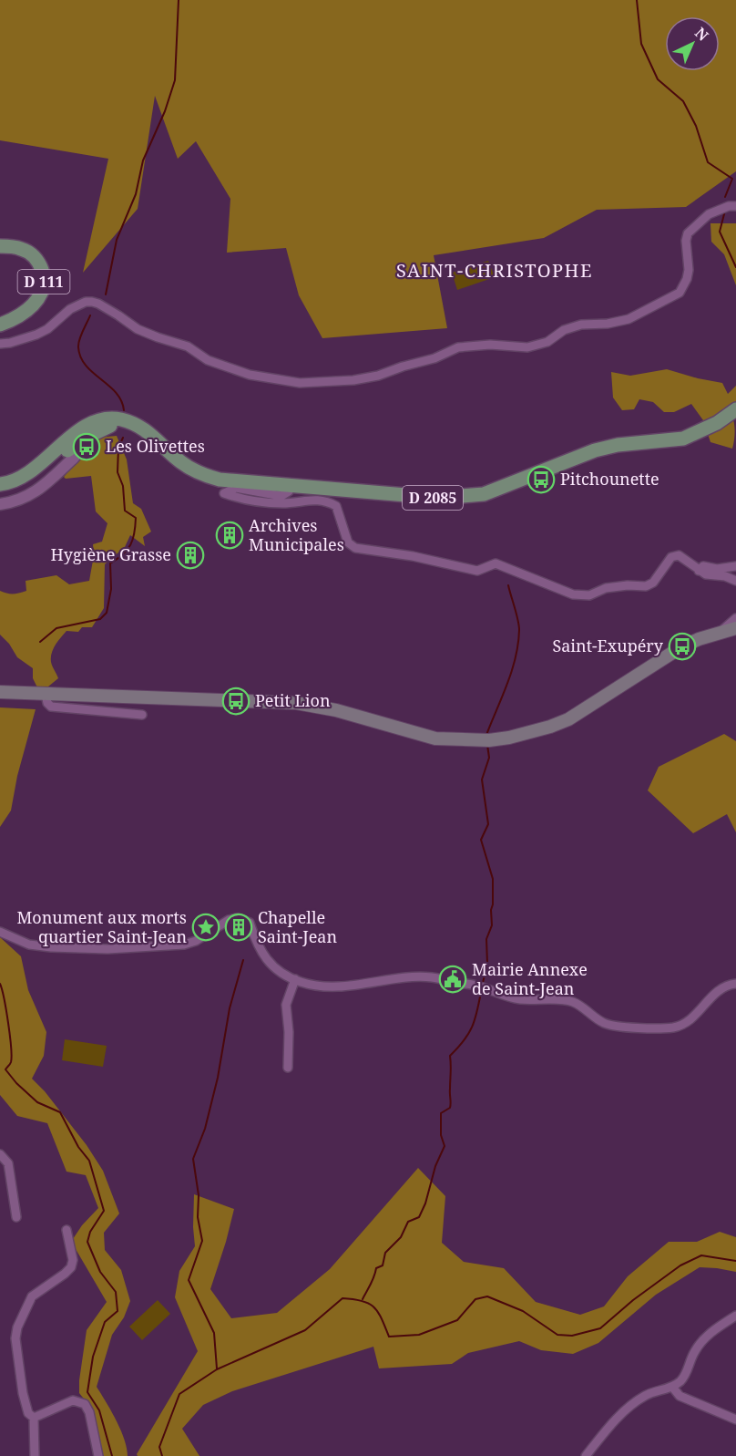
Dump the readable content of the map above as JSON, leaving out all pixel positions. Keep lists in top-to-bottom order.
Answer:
{
  "streets": {
    "main road": ["D 111", "D 2085"]
  },
  "districts": ["SAINT-CHRISTOPHE"],
  "places": {
    "bus stop": [
      "Les Olivettes",
      "Pitchounette",
      "Saint-Exupéry",
      "Petit Lion"
    ],
    "building": ["Archives Municipales", "Hygiène Grasse", "Chapelle Saint-Jean"],
    "place": ["Monument aux morts quartier Saint-Jean"],
    "public building": ["Mairie Annexe de Saint-Jean"]
  },
  "north": "top right"
}
